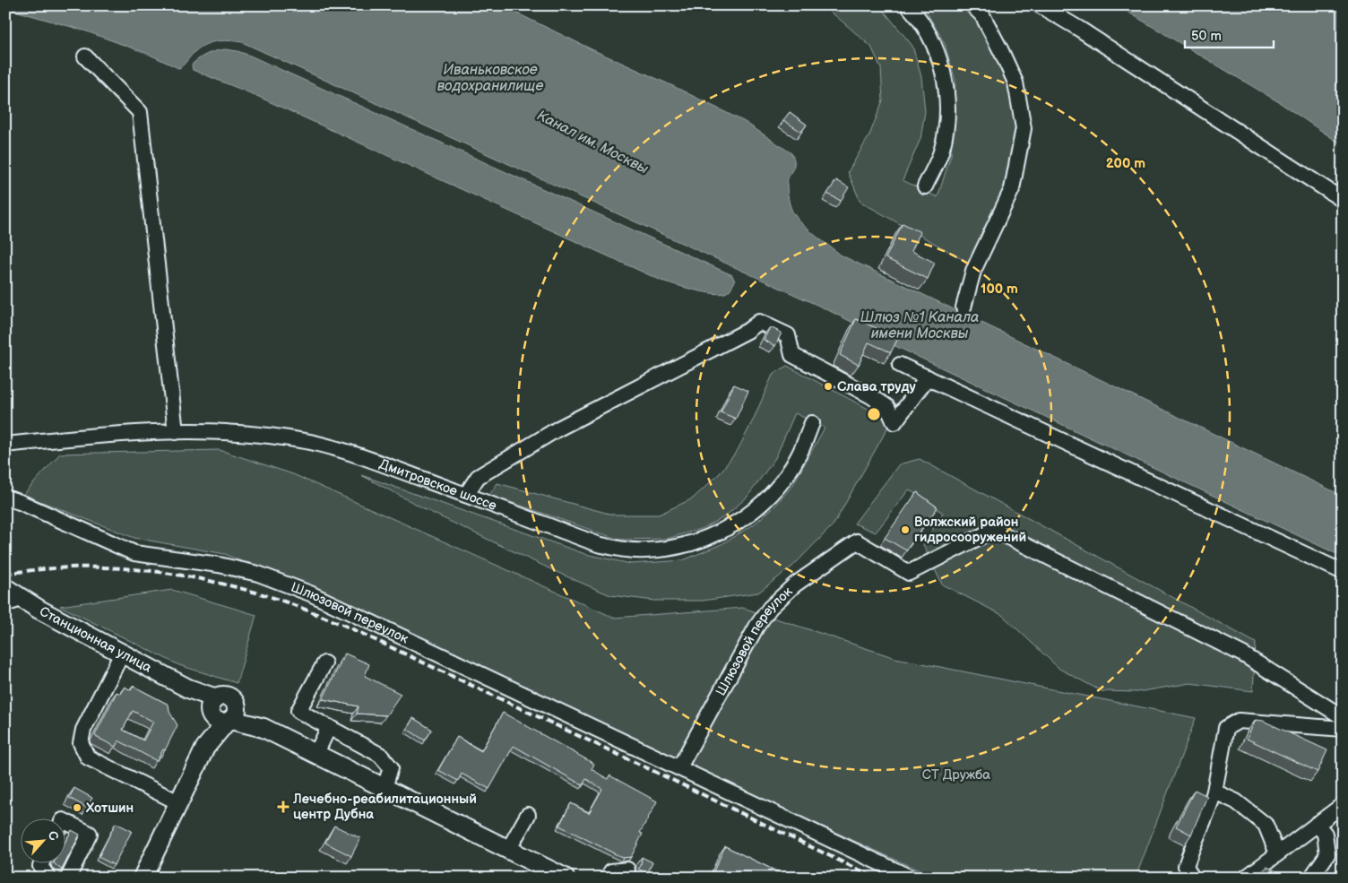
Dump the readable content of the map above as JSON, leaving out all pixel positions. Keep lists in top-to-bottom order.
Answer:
{
  "streets": {
    "main road": ["Станционная улица"],
    "street": ["Дмитровское шоссе", "Шлюзовой переулок"]
  },
  "water": ["Иваньковское водохранилище", "Канал им. Москвы", "Шлюз №1 Канала имени Москвы"],
  "parks": ["СТ Дружба"],
  "places": {
    "other": ["Слава труду", "Волжский район гидросооружений", "Хотшин"],
    "health": ["Лечебно-реабилитационный центр Дубна"]
  },
  "scale_bar": "50 m",
  "north": "top right",
  "rings": ["200 m", "100 m"]
}
